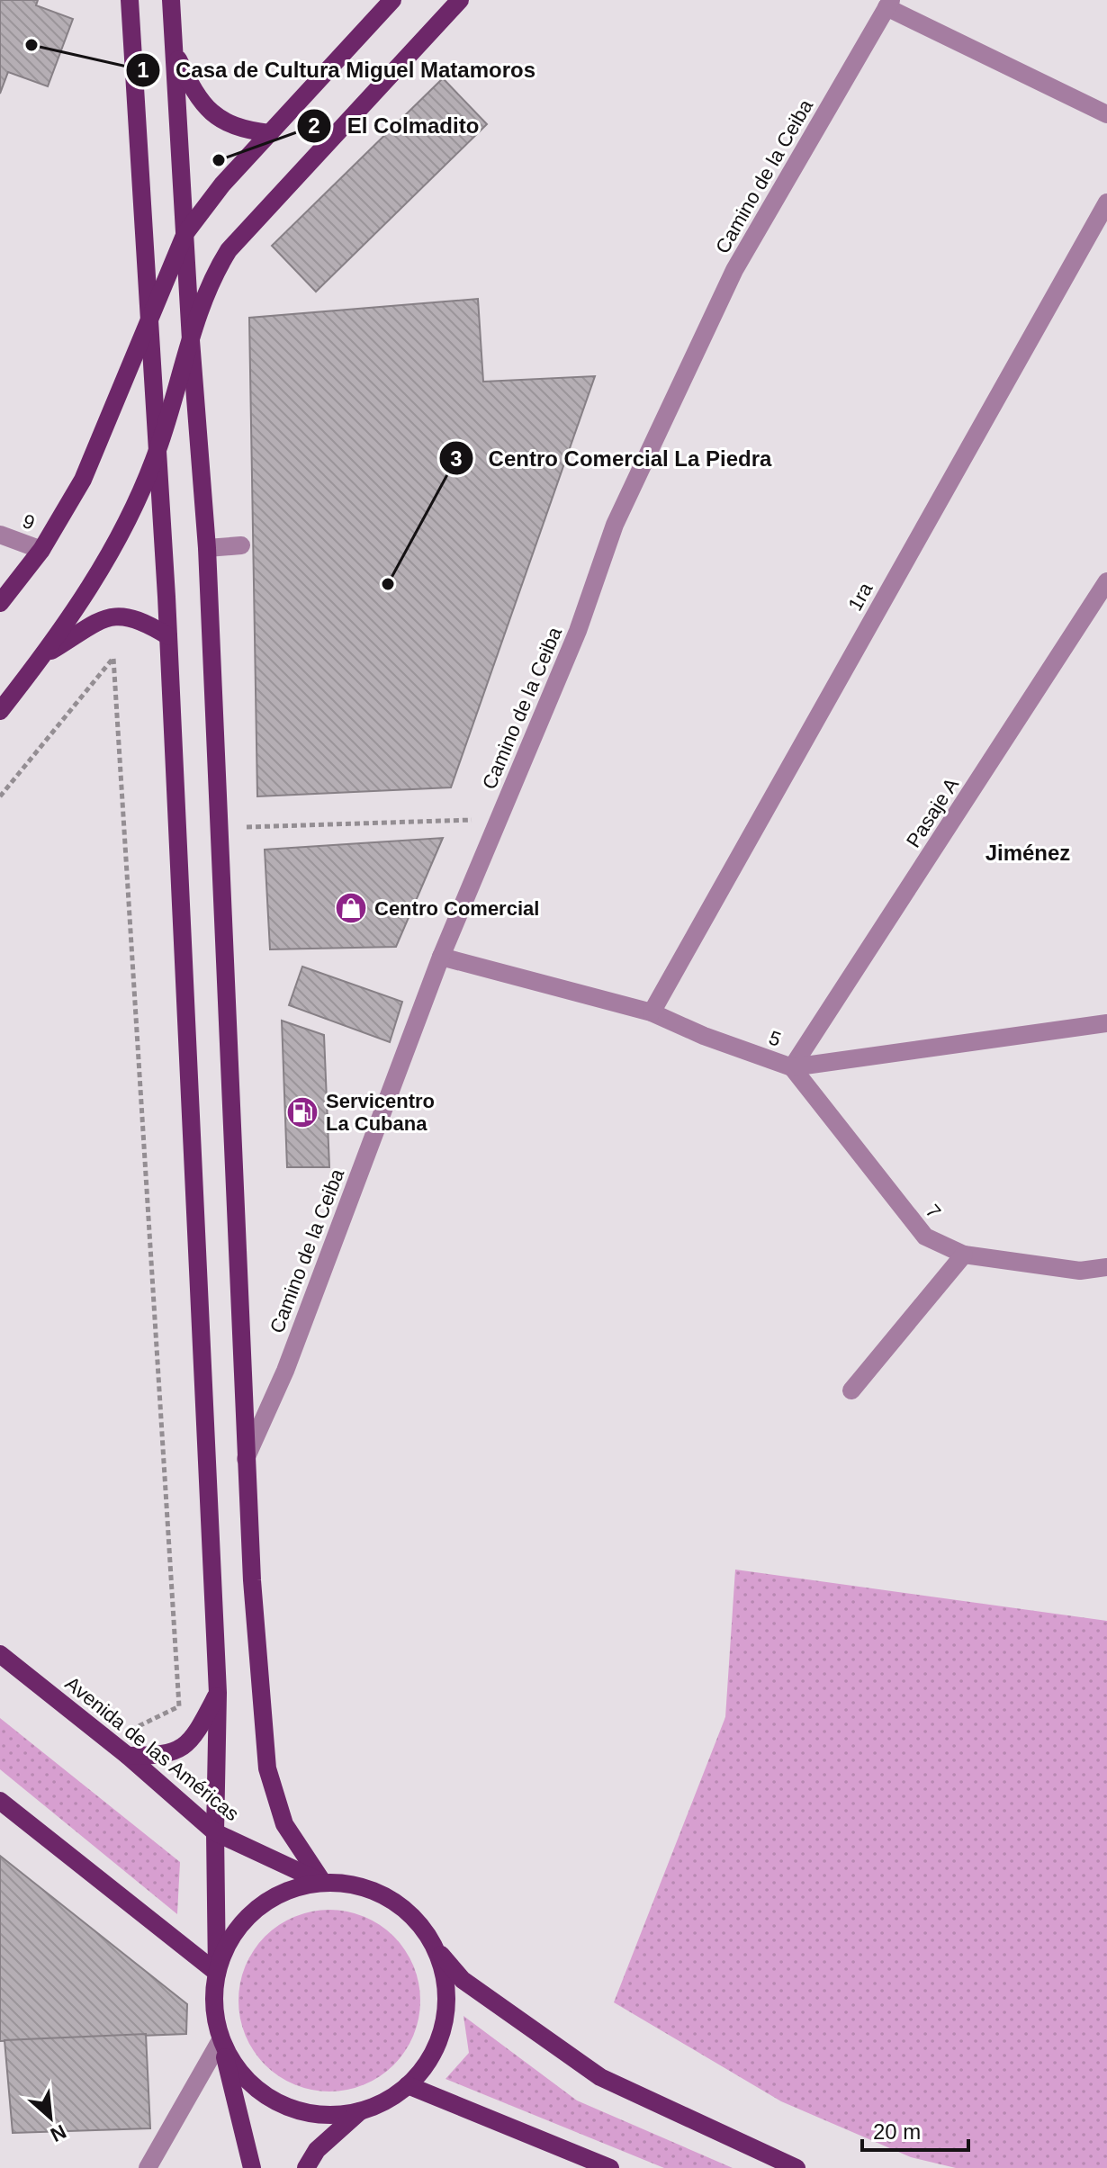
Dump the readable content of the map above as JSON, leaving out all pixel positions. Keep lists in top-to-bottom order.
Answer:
{
  "streets": {
    "main road": ["Avenida de las Américas"],
    "street": [
      "Camino de la Ceiba",
      "9",
      "1ra",
      "Pasaje A",
      "5",
      "7"
    ]
  },
  "crossings": [
    ["Camino de la Ceiba", "5"],
    ["1ra", "5"],
    ["Pasaje A", "5"],
    ["Pasaje A", "7"],
    ["5", "7"]
  ],
  "districts": ["Jiménez"],
  "places": {
    "other": ["Casa de Cultura Miguel Matamoros", "El Colmadito", "Centro Comercial La Piedra"],
    "shop": ["Centro Comercial"],
    "fuel station": ["Servicentro La Cubana"]
  },
  "scale_bar": "20 m",
  "north": "bottom right"
}
